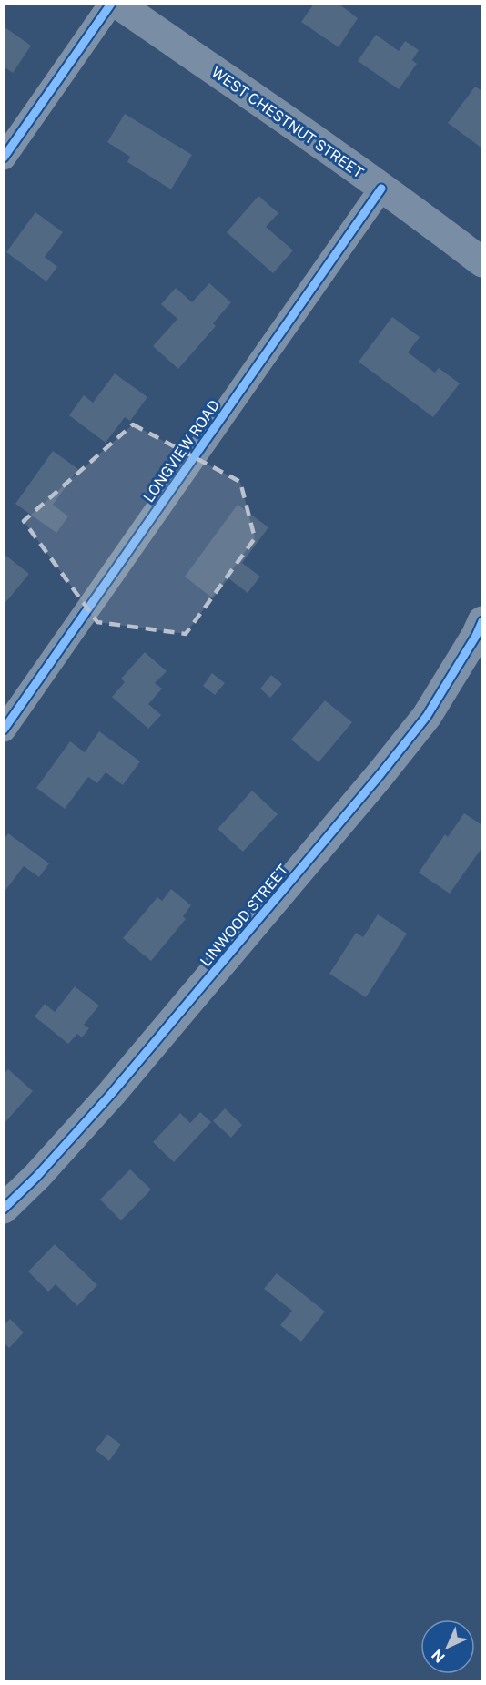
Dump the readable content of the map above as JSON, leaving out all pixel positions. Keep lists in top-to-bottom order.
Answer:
{
  "streets": {
    "main road": ["WEST CHESTNUT STREET"],
    "street": ["LONGVIEW ROAD", "LINWOOD STREET"]
  },
  "crossings": [
    ["WEST CHESTNUT STREET", "LONGVIEW ROAD"]
  ],
  "north": "bottom left"
}
